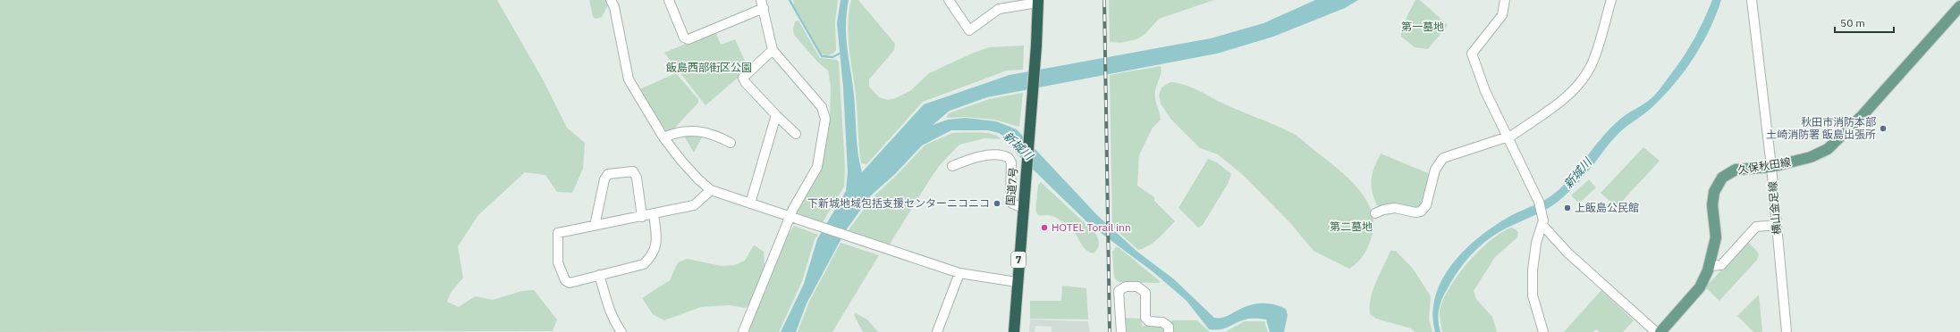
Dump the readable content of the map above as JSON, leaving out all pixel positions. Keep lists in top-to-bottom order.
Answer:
{
  "streets": {
    "highway": ["国道7号", "7"],
    "main road": ["久保秋田線"],
    "street": ["横山金足線"]
  },
  "crossings": [
    ["久保秋田線", "横山金足線"]
  ],
  "water": ["新城川"],
  "parks": ["第一墓地", "飯島西部街区公園", "第二墓地"],
  "places": [
    "秋田市消防本部 土崎消防署 飯島出張所",
    "下新城地域包括支援センターニコニコ",
    "上飯島公民館",
    "HOTEL Torail inn"
  ],
  "scale_bar": "50 m"
}
